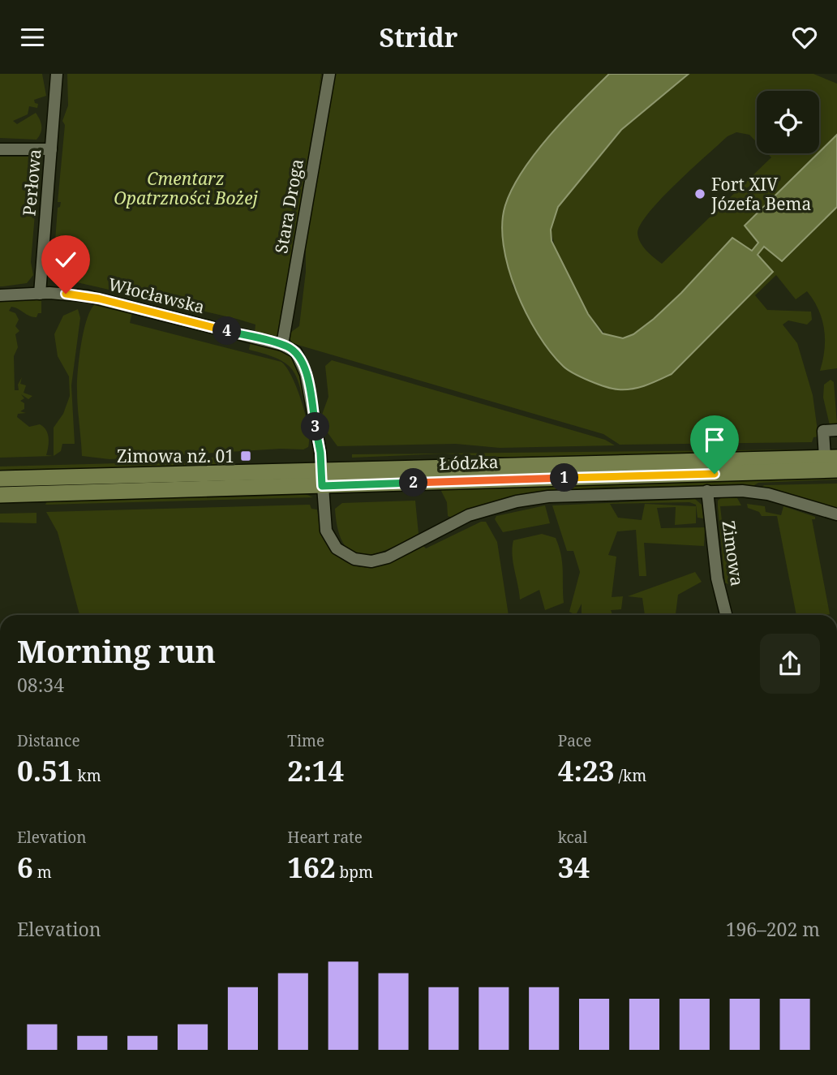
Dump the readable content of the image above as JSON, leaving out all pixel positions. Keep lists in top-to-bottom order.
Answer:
{
  "streets": {
    "main road": ["Łódzka"],
    "street": [
      "Perłowa",
      "Stara Droga",
      "Włocławska",
      "Zimowa"
    ]
  },
  "crossings": [
    ["Perłowa", "Włocławska"],
    ["Stara Droga", "Włocławska"],
    ["Włocławska", "Łódzka"]
  ],
  "parks": ["Cmentarz Opatrzności Bożej"],
  "places": {
    "other": ["Fort XIV Józefa Bema"],
    "transit": ["Zimowa nż. 01"]
  },
  "page": {
    "header": "Stridr",
    "pins": [
      "4",
      "3",
      "1",
      "2"
    ],
    "heading": ["Morning run", "08:34"],
    "stats": [
      ["Distance", "0.51 km"],
      ["Time", "2:14"],
      ["Pace", "4:23 /km"],
      ["Elevation", "6 m"],
      ["Heart rate", "162 bpm"],
      ["kcal", "34"]
    ],
    "chart": ["Elevation", "196–202 m"]
  }
}
